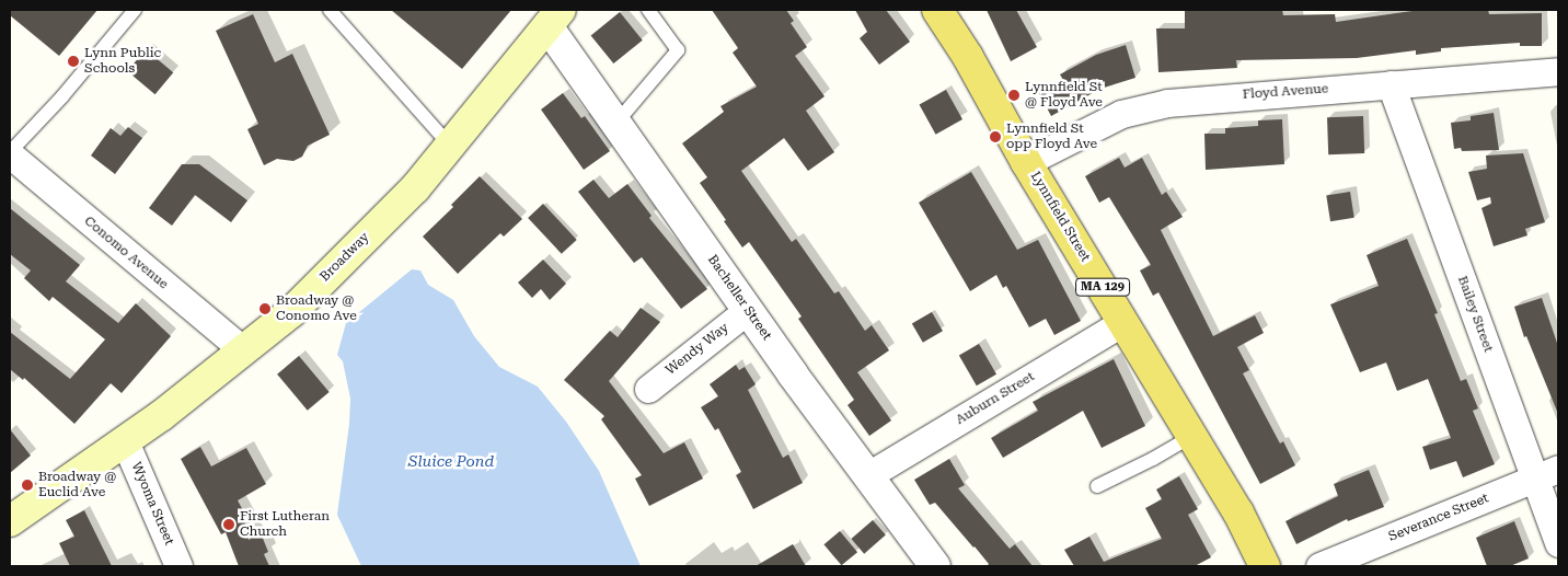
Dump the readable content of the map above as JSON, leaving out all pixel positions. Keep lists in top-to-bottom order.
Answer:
{
  "streets": {
    "main road": ["Lynnfield Street", "Broadway", "MA 129"],
    "street": [
      "Floyd Avenue",
      "Conomo Avenue",
      "Bacheller Street",
      "Bailey Street",
      "Wendy Way",
      "Auburn Street",
      "Wyoma Street",
      "Severance Street"
    ]
  },
  "crossings": [
    ["Floyd Avenue", "Lynnfield Street"],
    ["Floyd Avenue", "Bailey Street"],
    ["Lynnfield Street", "Auburn Street"],
    ["Conomo Avenue", "Broadway"],
    ["Broadway", "Bacheller Street"],
    ["Broadway", "Wyoma Street"],
    ["Bacheller Street", "Wendy Way"],
    ["Bacheller Street", "Auburn Street"],
    ["Bailey Street", "Severance Street"]
  ],
  "water": ["Sluice Pond"],
  "places": [
    "Lynn Public Schools",
    "Lynnfield St @ Floyd Ave",
    "Lynnfield St opp Floyd Ave",
    "Broadway @ Conomo Ave",
    "Broadway @ Euclid Ave",
    "First Lutheran Church"
  ]
}
